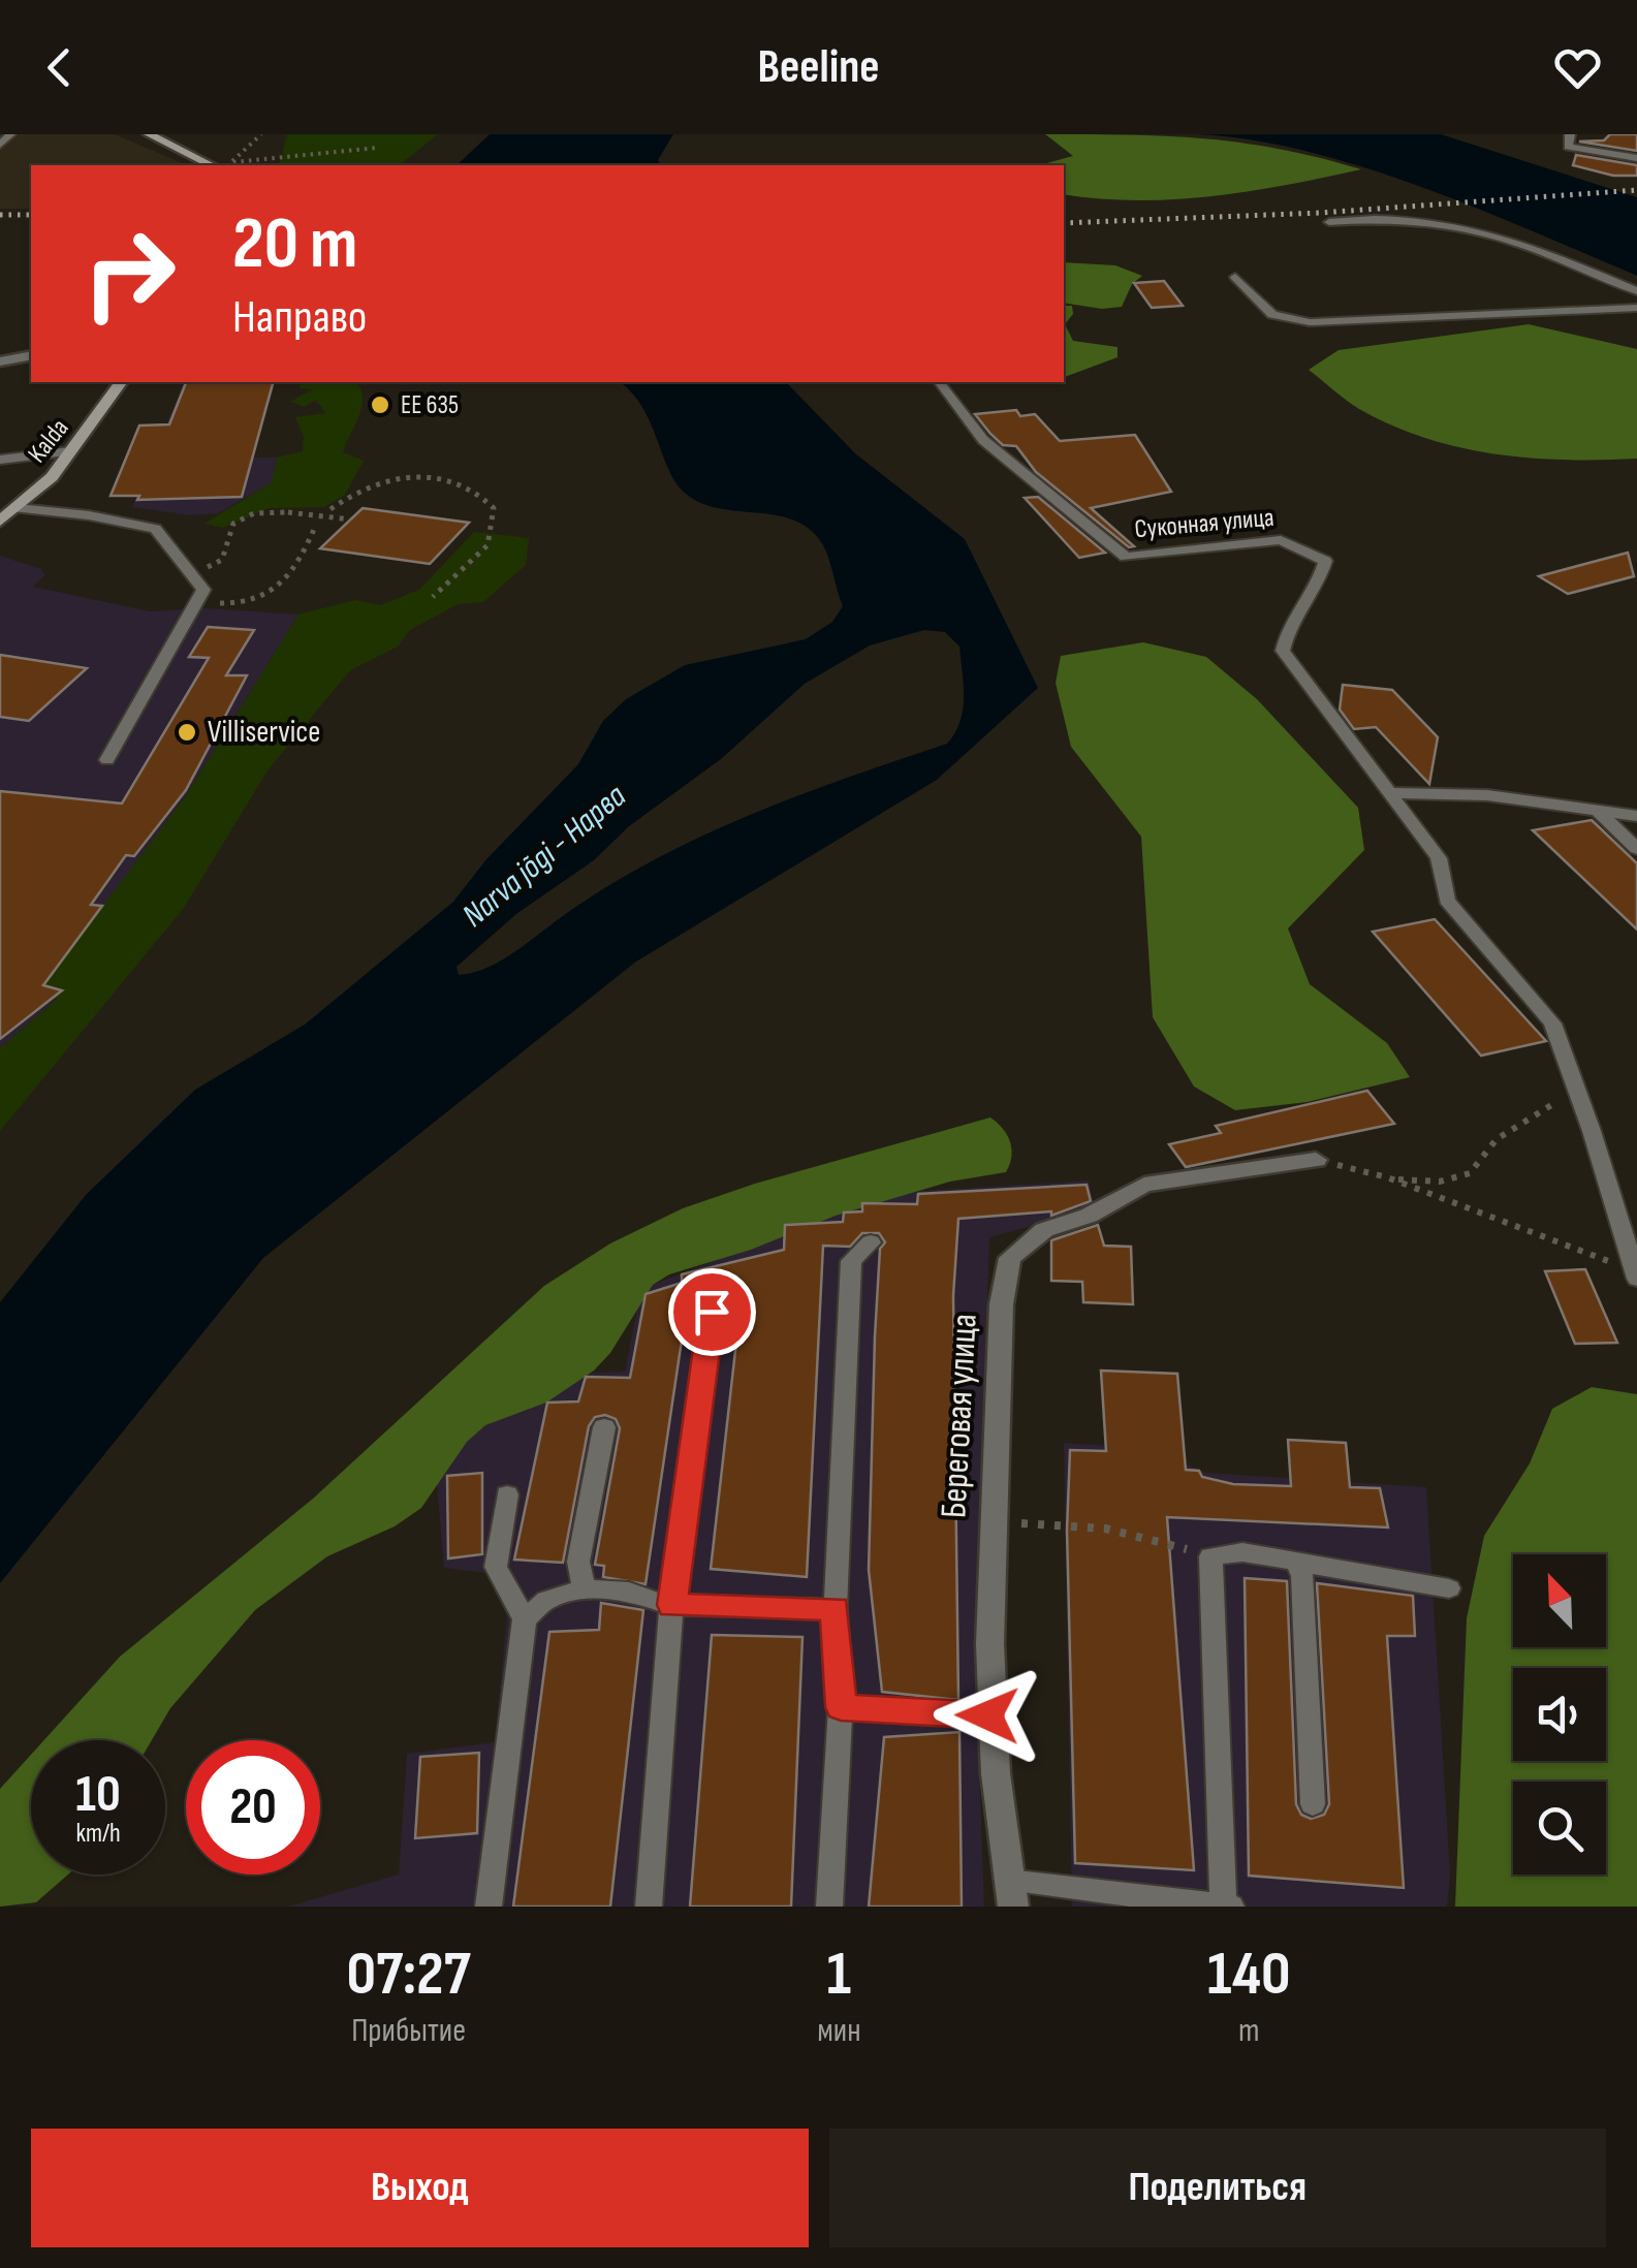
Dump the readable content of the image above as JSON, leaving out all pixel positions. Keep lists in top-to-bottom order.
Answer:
{
  "streets": {
    "street": ["Kalda", "Береговая улица"],
    "lane": ["Суконная улица"]
  },
  "water": ["Narva jõgi - Нарва"],
  "places": ["EE 635", "Villiservice"],
  "north": "top left",
  "page": {
    "header": "Beeline",
    "turn": ["20 m", "Направо"],
    "speed": "10 km/h",
    "limit": "20",
    "eta": [
      "07:27",
      "Прибытие",
      "1",
      "мин",
      "140",
      "m"
    ],
    "buttons": ["Выход", "Поделиться"]
  }
}
